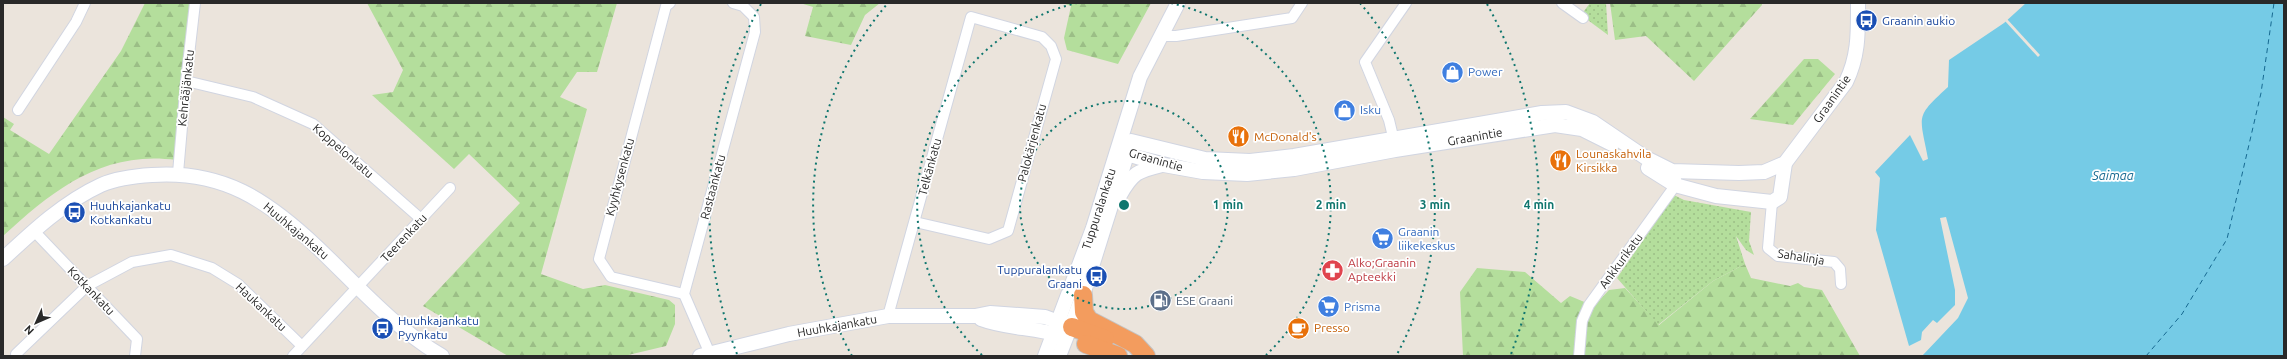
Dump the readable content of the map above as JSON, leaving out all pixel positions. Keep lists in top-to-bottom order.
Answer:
{
  "streets": {
    "street": [
      "Kehrääjänkatu",
      "Graanintie",
      "Palokärjenkatu",
      "Koppelonkatu",
      "Telkänkatu",
      "Kyyhkysenkatu",
      "Rastaankatu",
      "Tuppuralankatu",
      "Huuhkajankatu",
      "Teerenkatu",
      "Sahalinja",
      "Ankkurikatu",
      "Kotkankatu",
      "Haukankatu"
    ]
  },
  "crossings": [
    ["Kehrääjänkatu", "Koppelonkatu"],
    ["Kehrääjänkatu", "Huuhkajankatu"],
    ["Graanintie", "Tuppuralankatu"],
    ["Graanintie", "Sahalinja"],
    ["Graanintie", "Ankkurikatu"],
    ["Palokärjenkatu", "Telkänkatu"],
    ["Koppelonkatu", "Teerenkatu"],
    ["Telkänkatu", "Huuhkajankatu"],
    ["Kyyhkysenkatu", "Rastaankatu"],
    ["Tuppuralankatu", "Huuhkajankatu"],
    ["Huuhkajankatu", "Teerenkatu"],
    ["Huuhkajankatu", "Kotkankatu"],
    ["Teerenkatu", "Haukankatu"],
    ["Kotkankatu", "Haukankatu"]
  ],
  "water": ["Saimaa"],
  "places": {
    "bus stop": [
      "Graanin aukio",
      "Huuhkajankatu Kotkankatu",
      "Tuppuralankatu Graani",
      "Huuhkajankatu Pyynkatu"
    ],
    "shop": ["Power", "Isku"],
    "restaurant": ["McDonald's", "Lounaskahvila Kirsikka"],
    "supermarket": ["Graanin liikekeskus", "Prisma"],
    "pharmacy": ["Alko;Graanin Apteekki"],
    "fuel station": ["ESE Graani"],
    "cafe": ["Presso"]
  },
  "north": "bottom left",
  "rings": [
    "1 min",
    "2 min",
    "3 min",
    "4 min"
  ]
}
